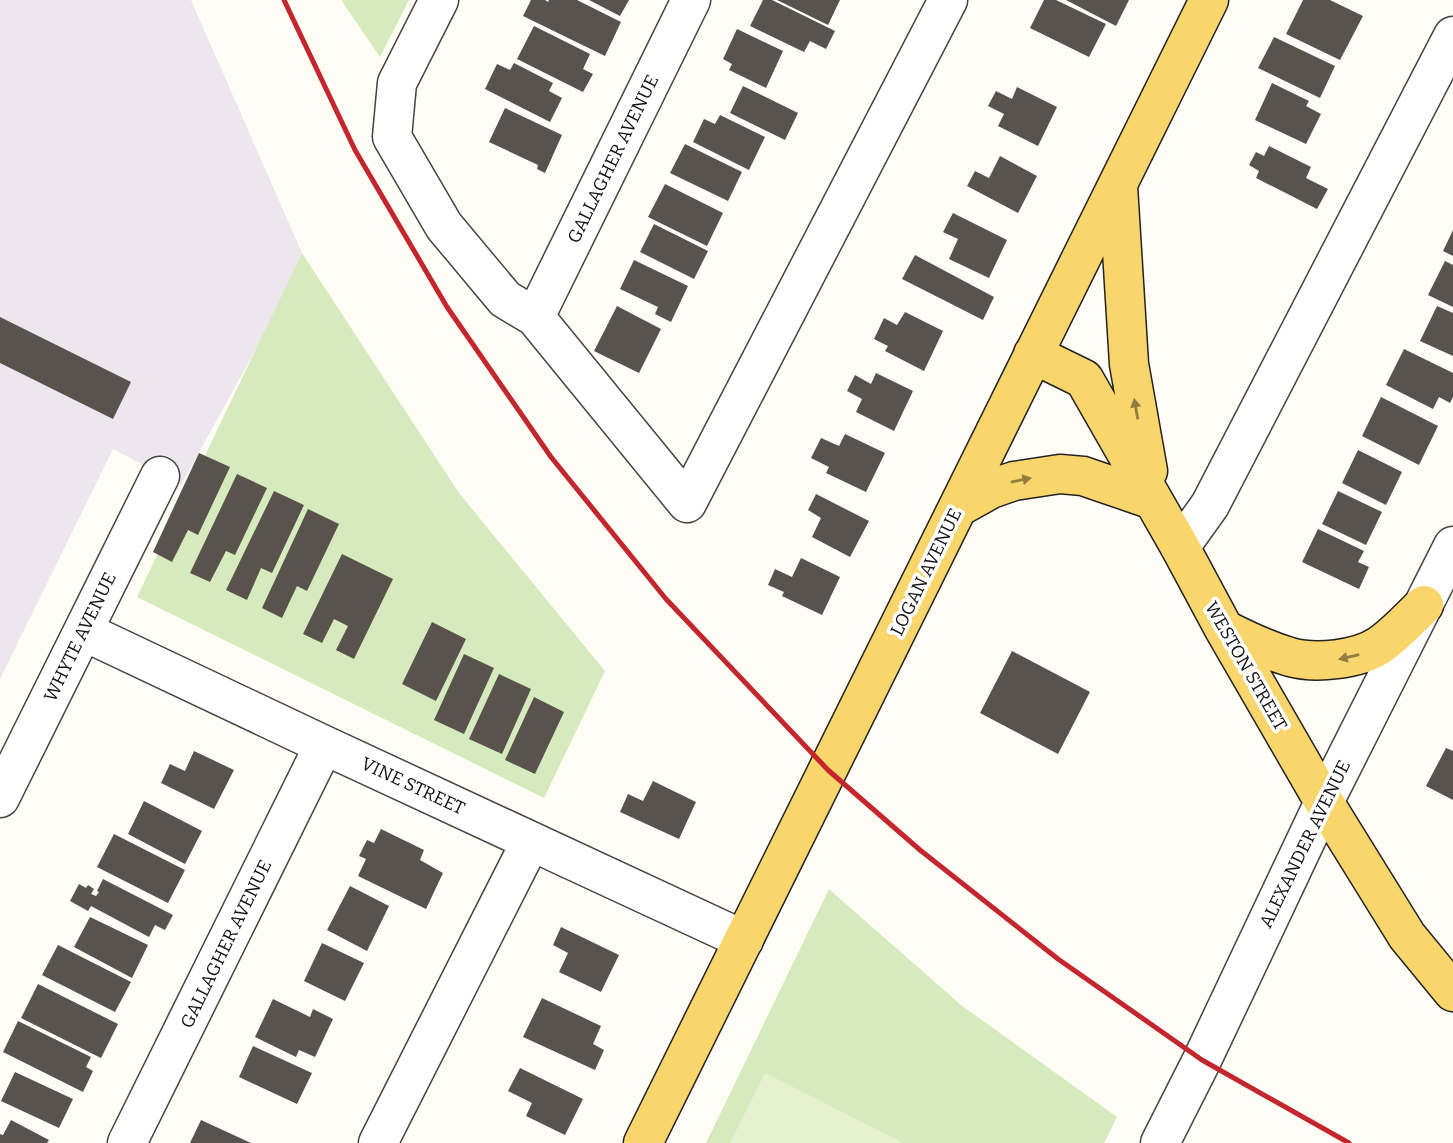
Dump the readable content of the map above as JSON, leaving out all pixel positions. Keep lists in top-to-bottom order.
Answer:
{
  "streets": {
    "main road": ["LOGAN AVENUE", "WESTON STREET"],
    "street": [
      "GALLAGHER AVENUE",
      "WHYTE AVENUE",
      "VINE STREET",
      "ALEXANDER AVENUE"
    ]
  },
  "crossings": [
    ["GALLAGHER AVENUE", "VINE STREET"],
    ["LOGAN AVENUE", "WESTON STREET"],
    ["LOGAN AVENUE", "VINE STREET"],
    ["WHYTE AVENUE", "VINE STREET"],
    ["WESTON STREET", "ALEXANDER AVENUE"]
  ]
}
